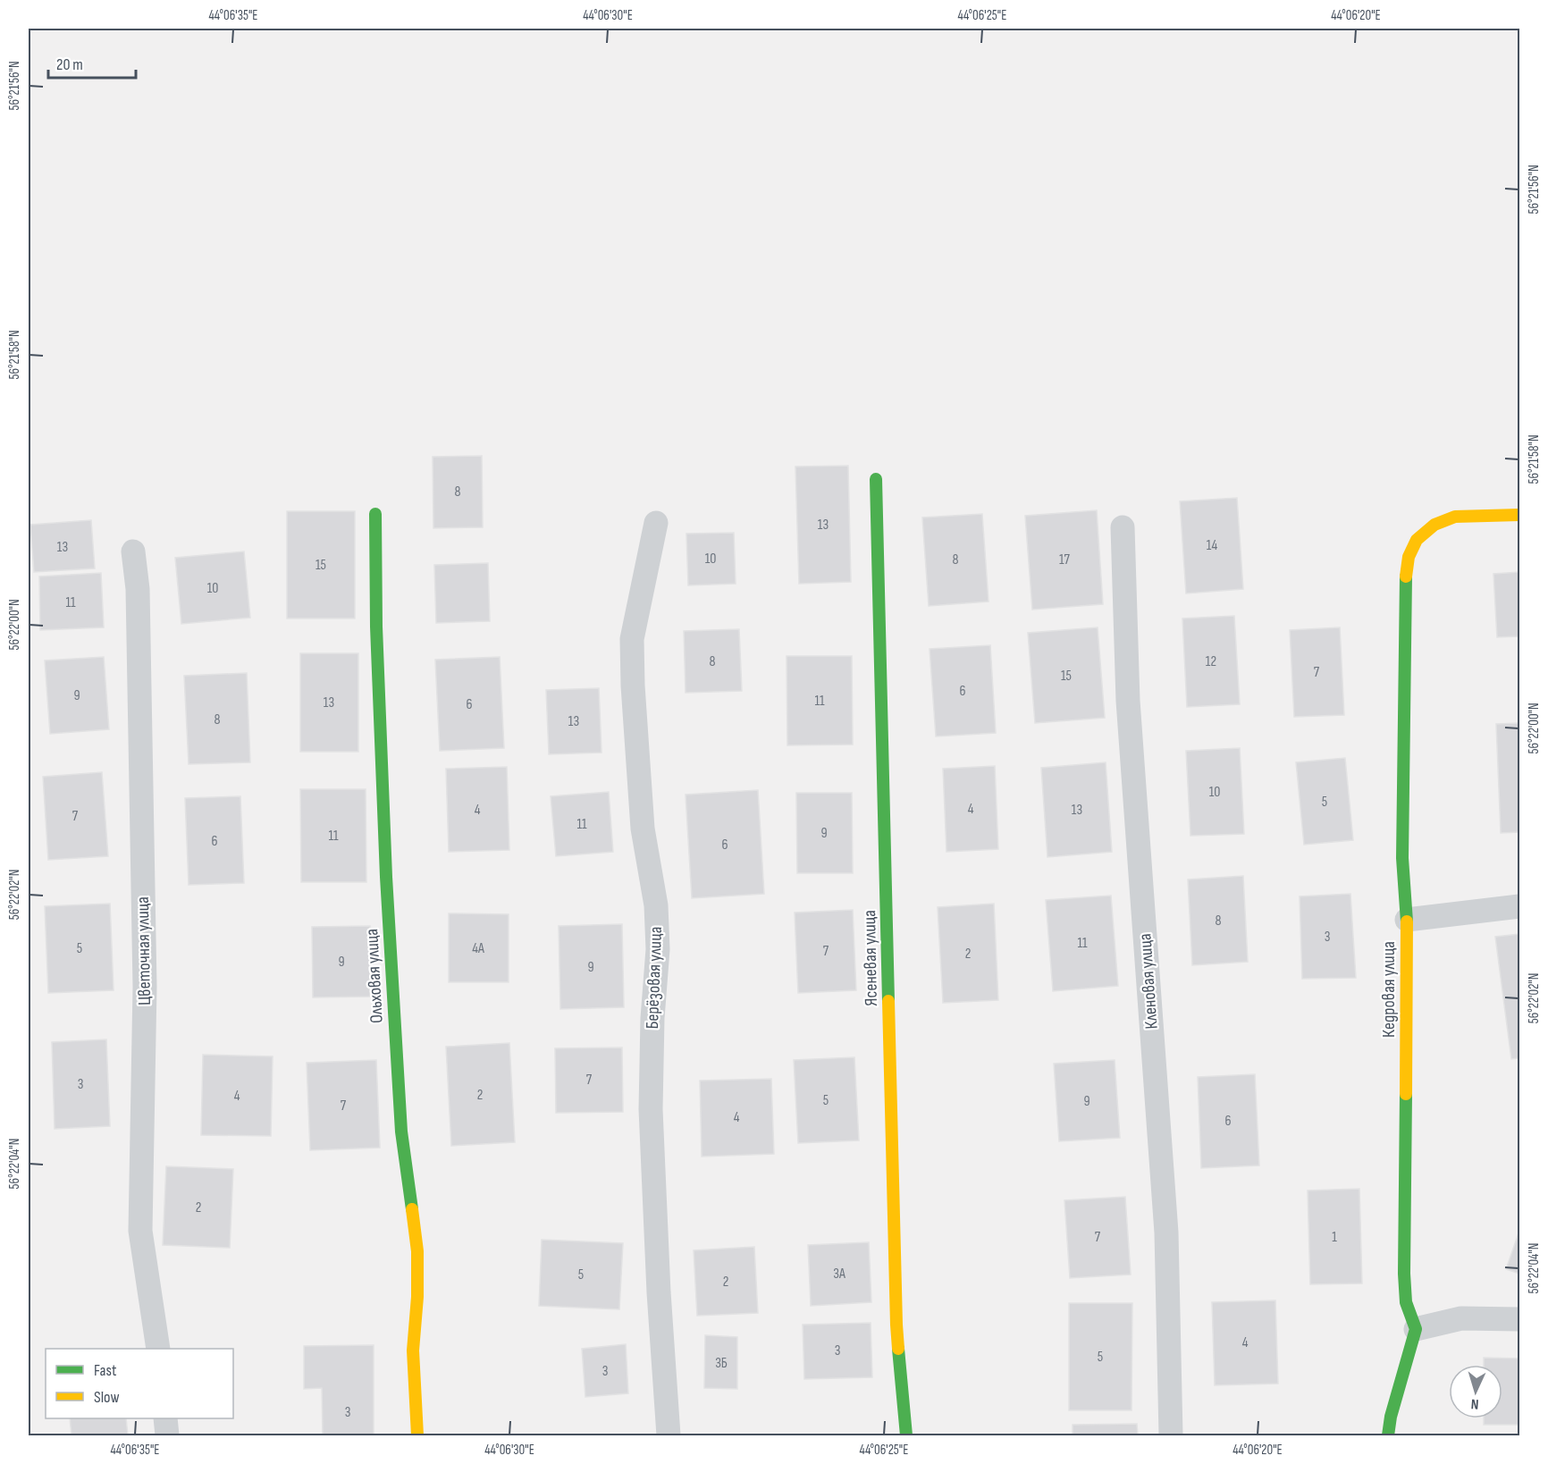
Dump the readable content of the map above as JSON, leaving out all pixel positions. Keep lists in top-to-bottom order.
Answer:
{
  "streets": {
    "street": [
      "Цветочная улица",
      "Ясеневая улица",
      "Ольховая улица",
      "Берёзовая улица",
      "Кленовая улица",
      "Кедровая улица"
    ]
  },
  "house_numbers": [
    "8",
    "13",
    "14",
    "13",
    "10",
    "8",
    "17",
    "15",
    "10",
    "11",
    "8",
    "12",
    "7",
    "15",
    "6",
    "9",
    "11",
    "13",
    "6",
    "8",
    "13",
    "10",
    "5",
    "4",
    "4",
    "13",
    "7",
    "11",
    "9",
    "11",
    "6",
    "6",
    "8",
    "3",
    "11",
    "5",
    "4А",
    "7",
    "2",
    "9",
    "9",
    "7",
    "3",
    "2",
    "4",
    "5",
    "9",
    "7",
    "4",
    "6",
    "2",
    "7",
    "1",
    "3А",
    "5",
    "2",
    "4",
    "3",
    "5",
    "3Б",
    "3",
    "3"
  ],
  "legend": ["Fast", "Slow"],
  "scale_bar": "20 m",
  "north": "bottom",
  "coordinates": [
    "44°06'35\"E",
    "44°06'30\"E",
    "44°06'25\"E",
    "44°06'20\"E",
    "56°21'56\"N",
    "56°21'58\"N",
    "56°22'00\"N",
    "56°22'02\"N",
    "56°22'04\"N"
  ]
}
